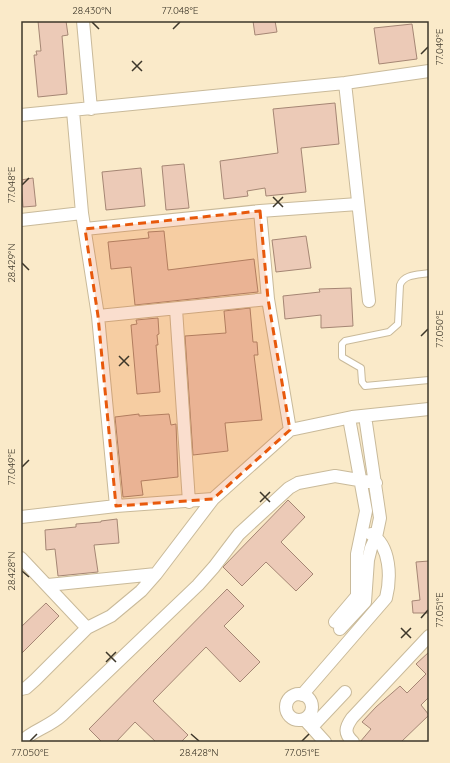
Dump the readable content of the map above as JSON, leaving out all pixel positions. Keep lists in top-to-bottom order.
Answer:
{
  "coordinates": [
    "28.430°N",
    "77.048°E",
    "77.049°E",
    "28.429°N",
    "77.050°E",
    "28.428°N",
    "77.051°E"
  ]
}
